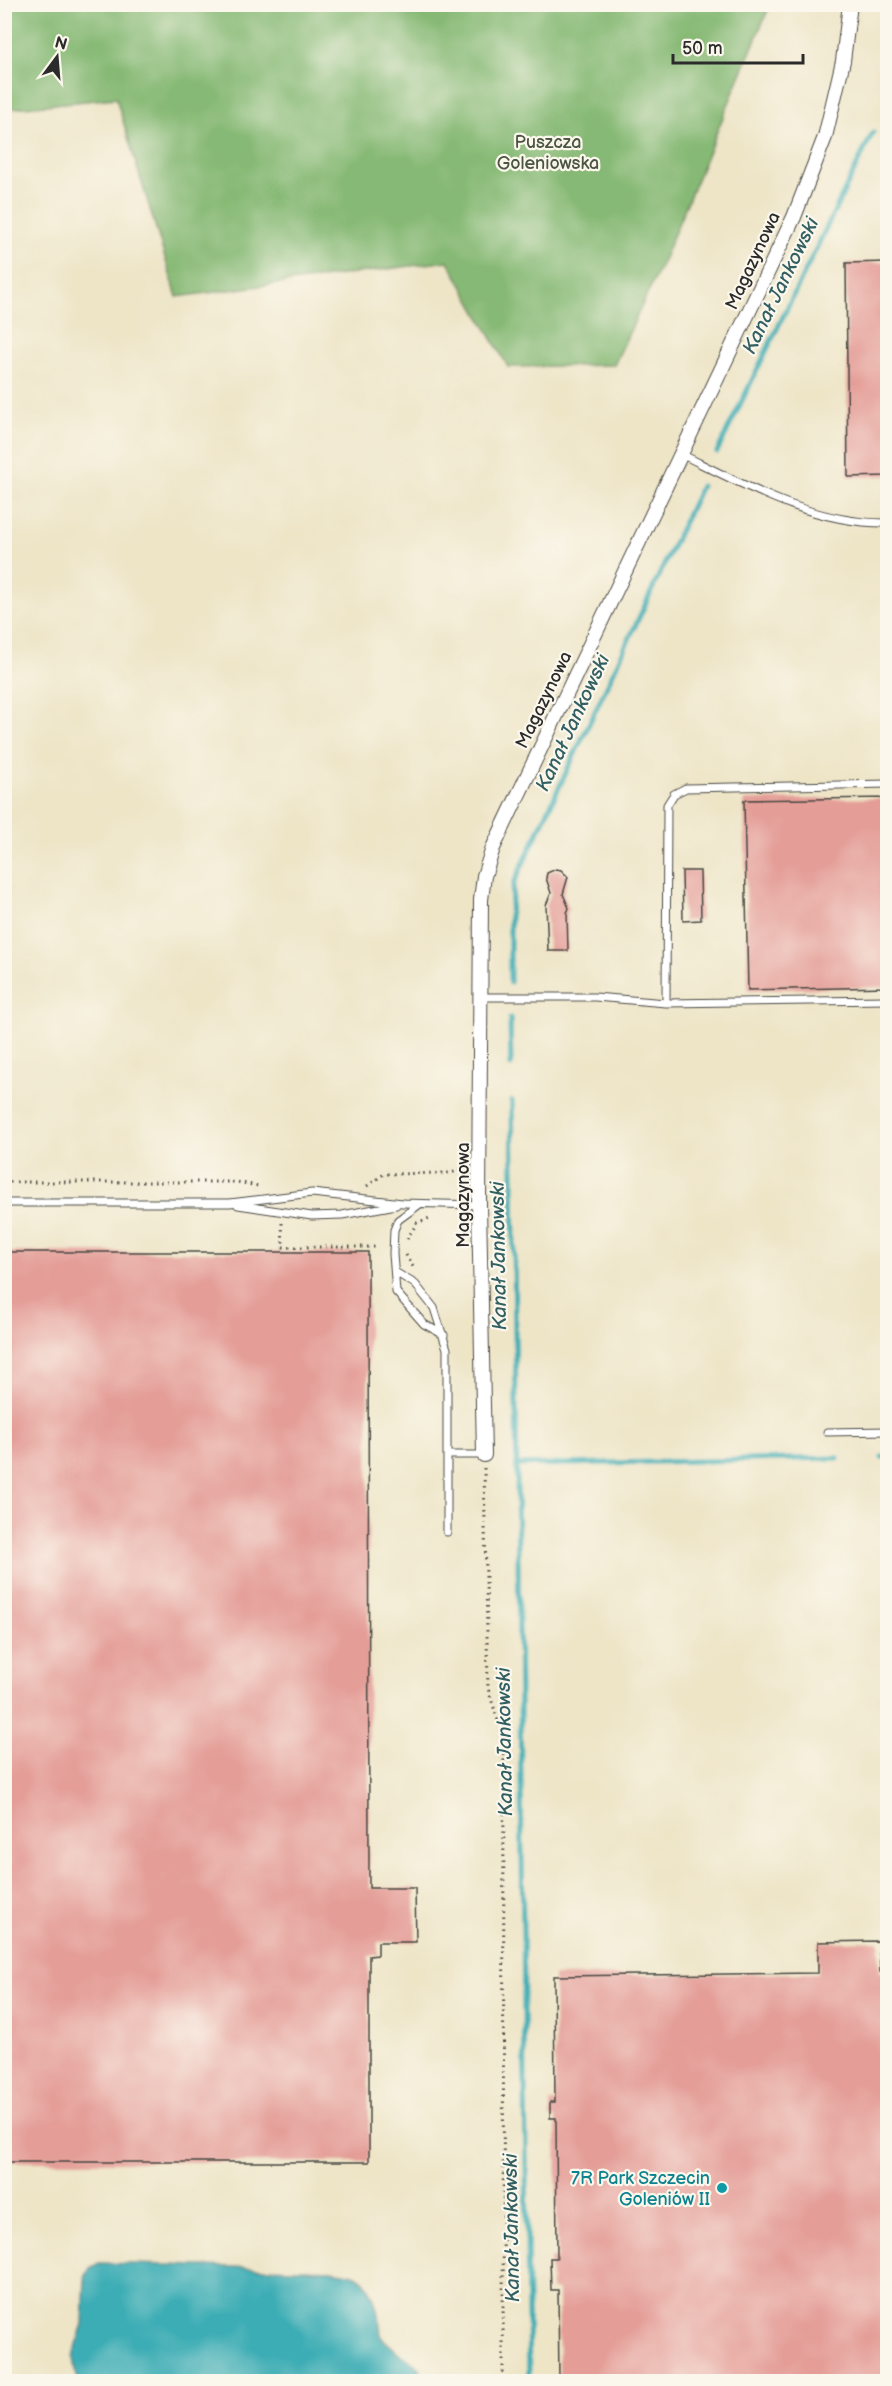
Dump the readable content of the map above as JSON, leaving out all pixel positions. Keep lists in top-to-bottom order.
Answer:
{
  "streets": {
    "street": ["Magazynowa"]
  },
  "water": ["Kanał Jankowski"],
  "parks": ["Puszcza Goleniowska"],
  "places": ["7R Park Szczecin Goleniów II"],
  "scale_bar": "50 m",
  "north": "top"
}
